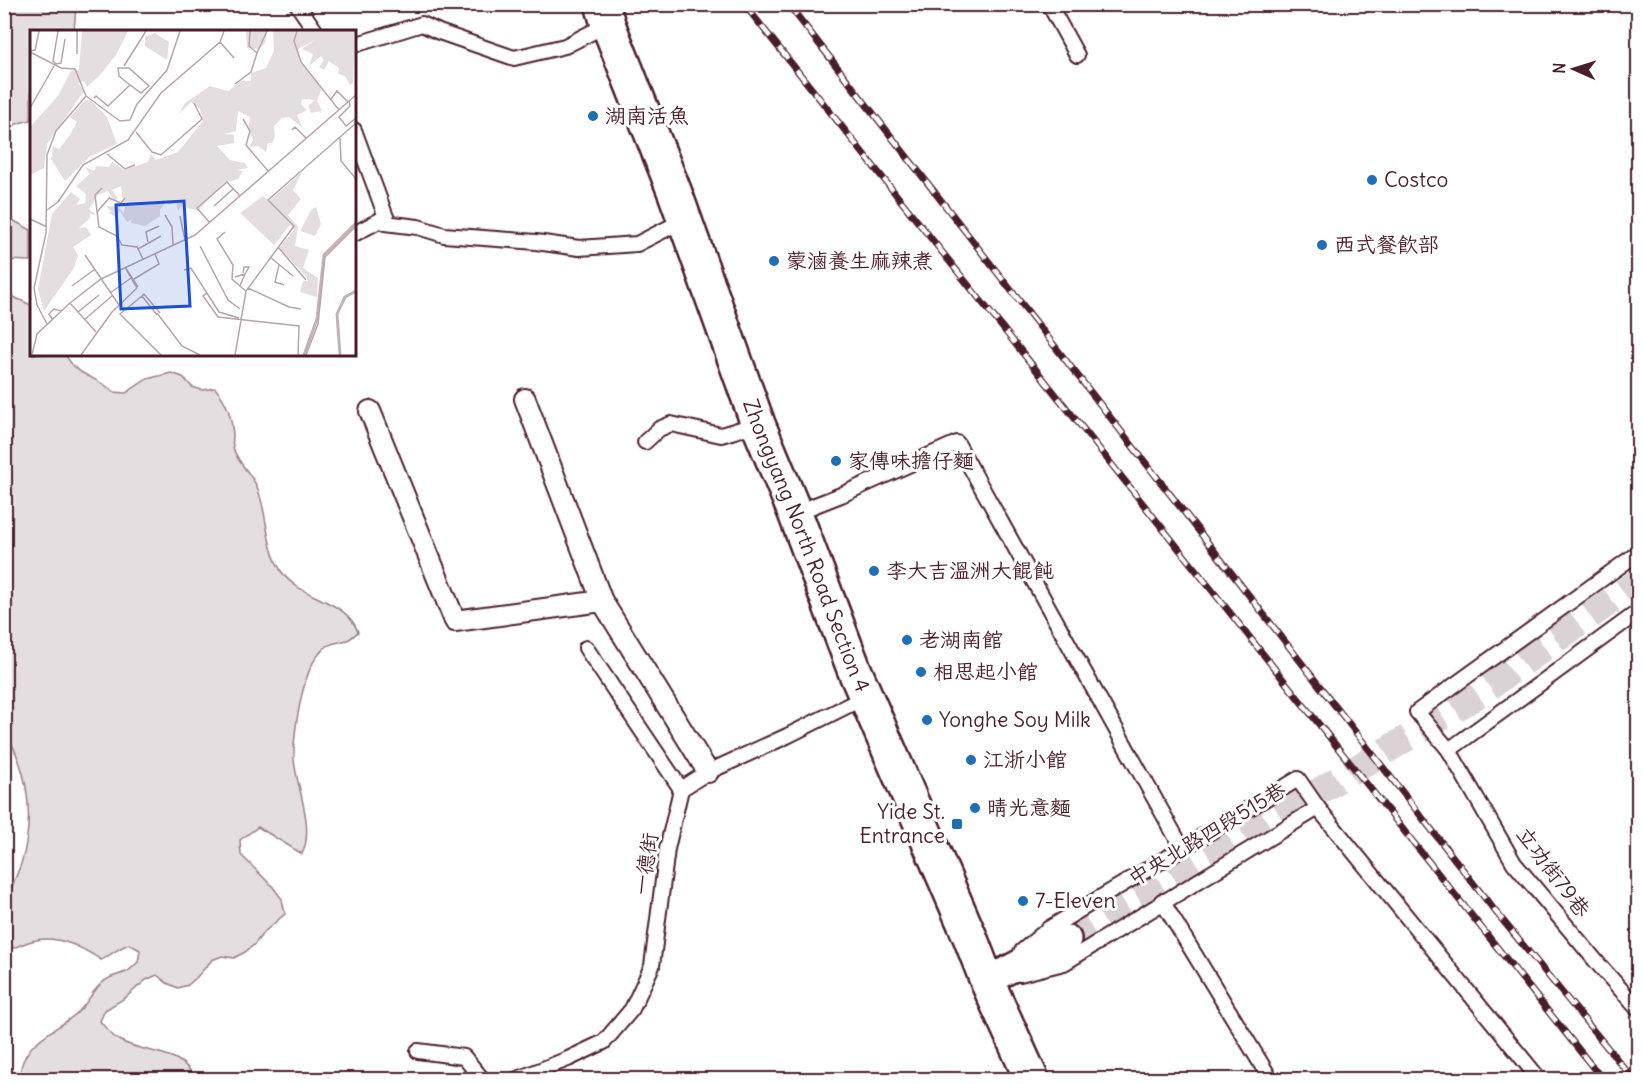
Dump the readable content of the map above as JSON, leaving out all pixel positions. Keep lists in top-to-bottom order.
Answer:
{
  "streets": {
    "street": ["Zhongyang North Road Section 4"],
    "lane": ["中央北路四段515巷", "一德街", "立功街79巷"]
  },
  "crossings": [
    ["Zhongyang North Road Section 4", "中央北路四段515巷"]
  ],
  "places": {
    "other": [
      "湖南活魚",
      "Costco",
      "西式餐飲部",
      "蒙滷養生麻辣煮",
      "家傳味擔仔麵",
      "李大吉溫洲大餛飩",
      "老湖南館",
      "相思起小館",
      "Yonghe Soy Milk",
      "江浙小館",
      "晴光意麵",
      "7-Eleven"
    ],
    "transit": ["Yide St. Entrance"]
  },
  "north": "left"
}
